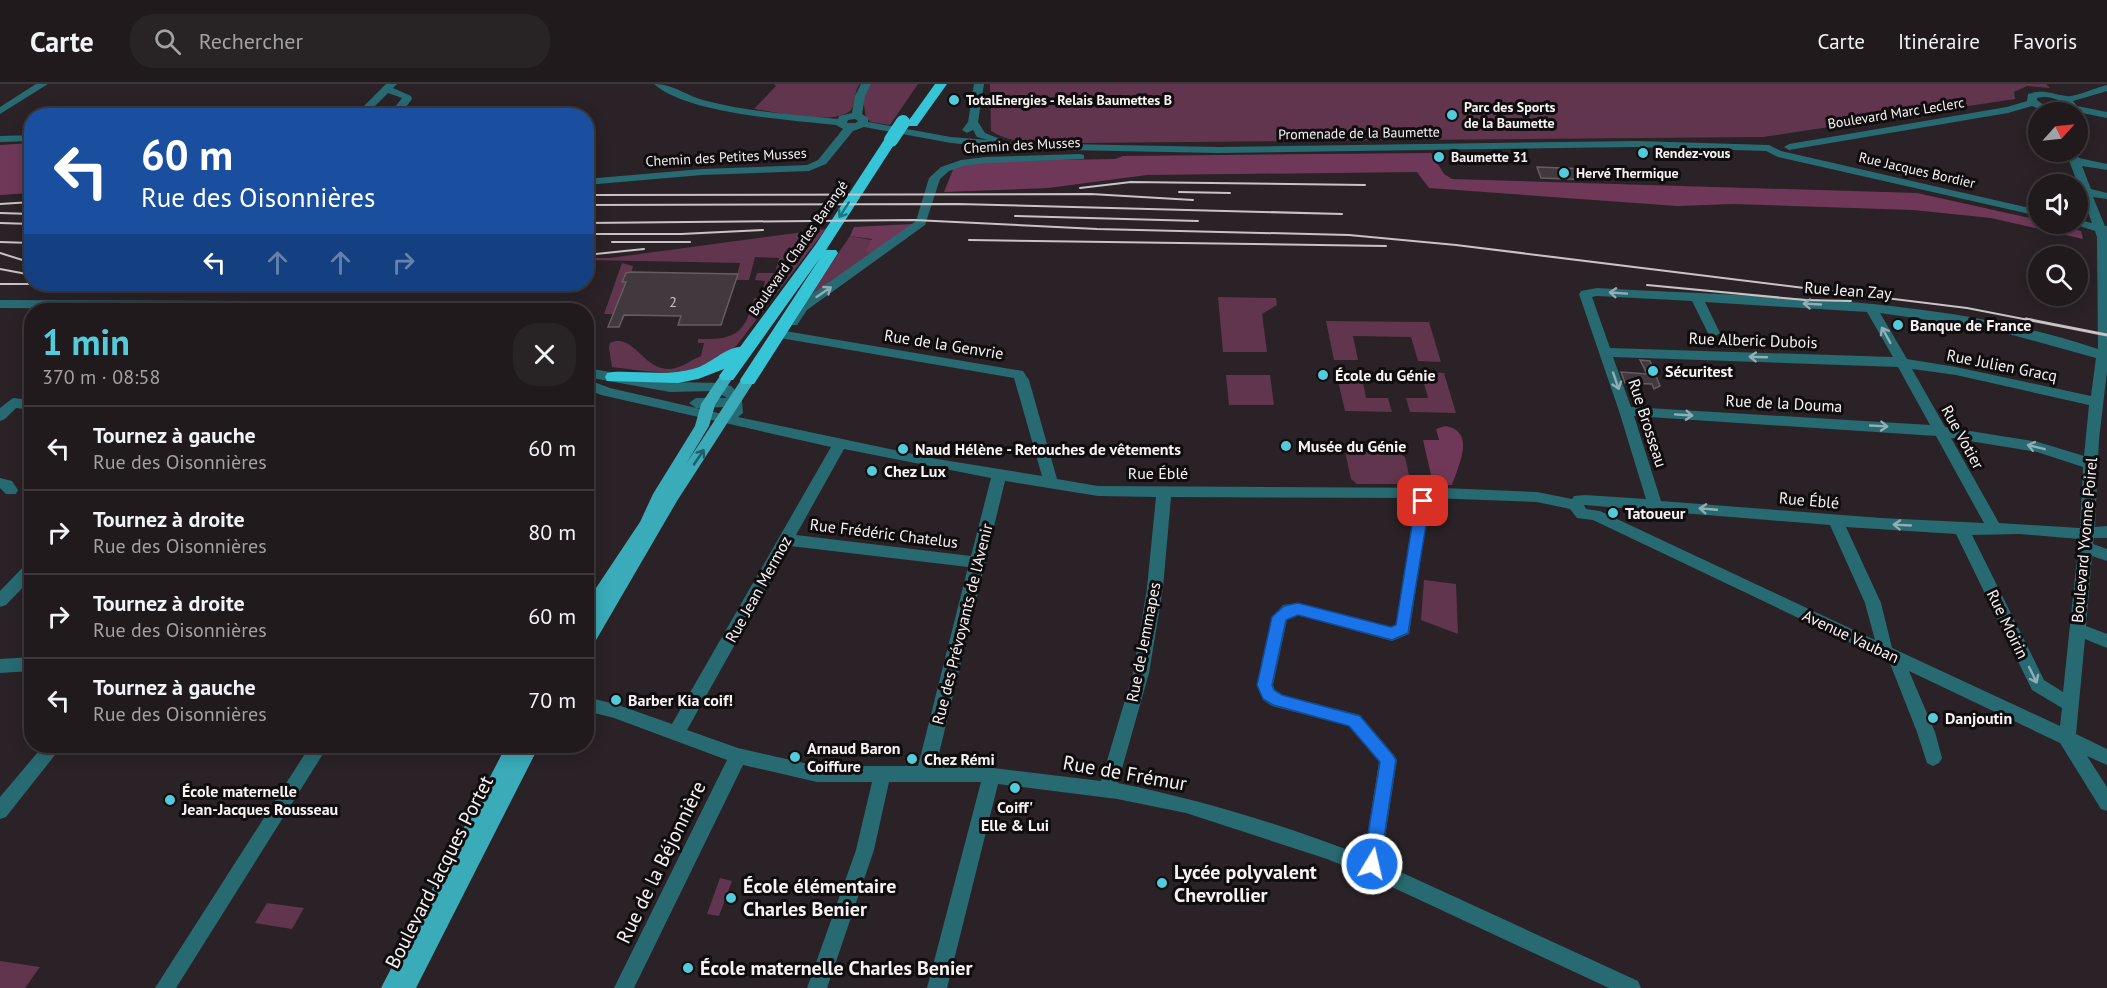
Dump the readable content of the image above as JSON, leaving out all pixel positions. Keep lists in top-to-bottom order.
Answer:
{
  "streets": {
    "highway": ["Boulevard Charles Barangé"],
    "main road": ["Boulevard Jacques Portet"],
    "street": [
      "Boulevard Marc Leclerc",
      "Promenade de la Baumette",
      "Chemin des Musses",
      "Chemin des Petites Musses",
      "Rue Jacques Bordier",
      "Rue Jean Zay",
      "Rue Alberic Dubois",
      "Rue de la Genvrie",
      "Rue Julien Gracq",
      "Rue de la Douma",
      "Rue Brosseau",
      "Rue Votier",
      "Rue Éblé",
      "Rue Frédéric Chatelus",
      "Boulevard Yvonne Poirel",
      "Rue Jean Mermoz",
      "Rue des Prévoyants de l'Avenir",
      "Rue Moirin",
      "Avenue Vauban",
      "Rue de Jemmapes",
      "Rue de Frémur",
      "Rue de la Béjonnière"
    ]
  },
  "crossings": [
    ["Boulevard Marc Leclerc", "Promenade de la Baumette"],
    ["Boulevard Marc Leclerc", "Rue Jacques Bordier"],
    ["Promenade de la Baumette", "Chemin des Musses"],
    ["Promenade de la Baumette", "Rue Jacques Bordier"],
    ["Chemin des Musses", "Boulevard Charles Barangé"],
    ["Chemin des Musses", "Rue de la Genvrie"],
    ["Boulevard Charles Barangé", "Rue de la Genvrie"],
    ["Boulevard Charles Barangé", "Rue Éblé"],
    ["Rue Jean Zay", "Rue Brosseau"],
    ["Rue Jean Zay", "Rue Votier"],
    ["Rue Jean Zay", "Boulevard Yvonne Poirel"],
    ["Rue Alberic Dubois", "Rue Julien Gracq"],
    ["Rue Alberic Dubois", "Rue Brosseau"],
    ["Rue Alberic Dubois", "Rue Votier"],
    ["Rue de la Genvrie", "Rue Éblé"],
    ["Rue Julien Gracq", "Rue Votier"],
    ["Rue Julien Gracq", "Boulevard Yvonne Poirel"],
    ["Rue de la Douma", "Rue Brosseau"],
    ["Rue de la Douma", "Rue Votier"],
    ["Rue de la Douma", "Boulevard Yvonne Poirel"],
    ["Rue Brosseau", "Rue Éblé"],
    ["Rue Votier", "Rue Éblé"],
    ["Rue Éblé", "Boulevard Yvonne Poirel"],
    ["Rue Éblé", "Rue Jean Mermoz"],
    ["Rue Éblé", "Rue des Prévoyants de l'Avenir"],
    ["Rue Éblé", "Rue Moirin"],
    ["Rue Éblé", "Avenue Vauban"],
    ["Rue Éblé", "Rue de Jemmapes"],
    ["Rue Frédéric Chatelus", "Rue Jean Mermoz"],
    ["Rue Frédéric Chatelus", "Rue des Prévoyants de l'Avenir"],
    ["Boulevard Yvonne Poirel", "Rue Moirin"],
    ["Boulevard Yvonne Poirel", "Avenue Vauban"],
    ["Rue Jean Mermoz", "Rue de Frémur"],
    ["Rue des Prévoyants de l'Avenir", "Rue de Frémur"],
    ["Rue de Jemmapes", "Rue de Frémur"],
    ["Rue de Frémur", "Rue de la Béjonnière"]
  ],
  "one_way": ["Chemin des Musses", "Rue Jean Zay", "Rue Alberic Dubois"],
  "places": [
    "TotalEnergies - Relais Baumettes B",
    "Parc des Sports de la Baumette",
    "Rendez-vous",
    "Baumette 31",
    "Hervé Thermique",
    "Banque de France",
    "Sécuritest",
    "École du Génie",
    "Musée du Génie",
    "Naud Hélène - Retouches de vêtements",
    "Chez Lux",
    "Tatoueur",
    "Barber Kia coif!",
    "Danjoutin",
    "Arnaud Baron Coiffure",
    "Chez Rémi",
    "Coiff' Elle & Lui",
    "École maternelle Jean-Jacques Rousseau",
    "Lycée polyvalent Chevrollier",
    "École élémentaire Charles Benier",
    "École maternelle Charles Benier"
  ],
  "house_numbers": ["2"],
  "north": "top right",
  "page": {
    "header": "Carte",
    "search": "Rechercher",
    "nav": ["Carte", "Itinéraire", "Favoris"],
    "turn": ["60 m", "Rue des Oisonnières"],
    "heading": ["1 min", "370 m · 08:58"],
    "list": [
      {
        "name": "Tournez à gauche",
        "note": "Rue des Oisonnières",
        "value": "60 m"
      },
      {
        "name": "Tournez à droite",
        "note": "Rue des Oisonnières",
        "value": "80 m"
      },
      {
        "name": "Tournez à droite",
        "note": "Rue des Oisonnières",
        "value": "60 m"
      },
      {
        "name": "Tournez à gauche",
        "note": "Rue des Oisonnières",
        "value": "70 m"
      }
    ]
  }
}
